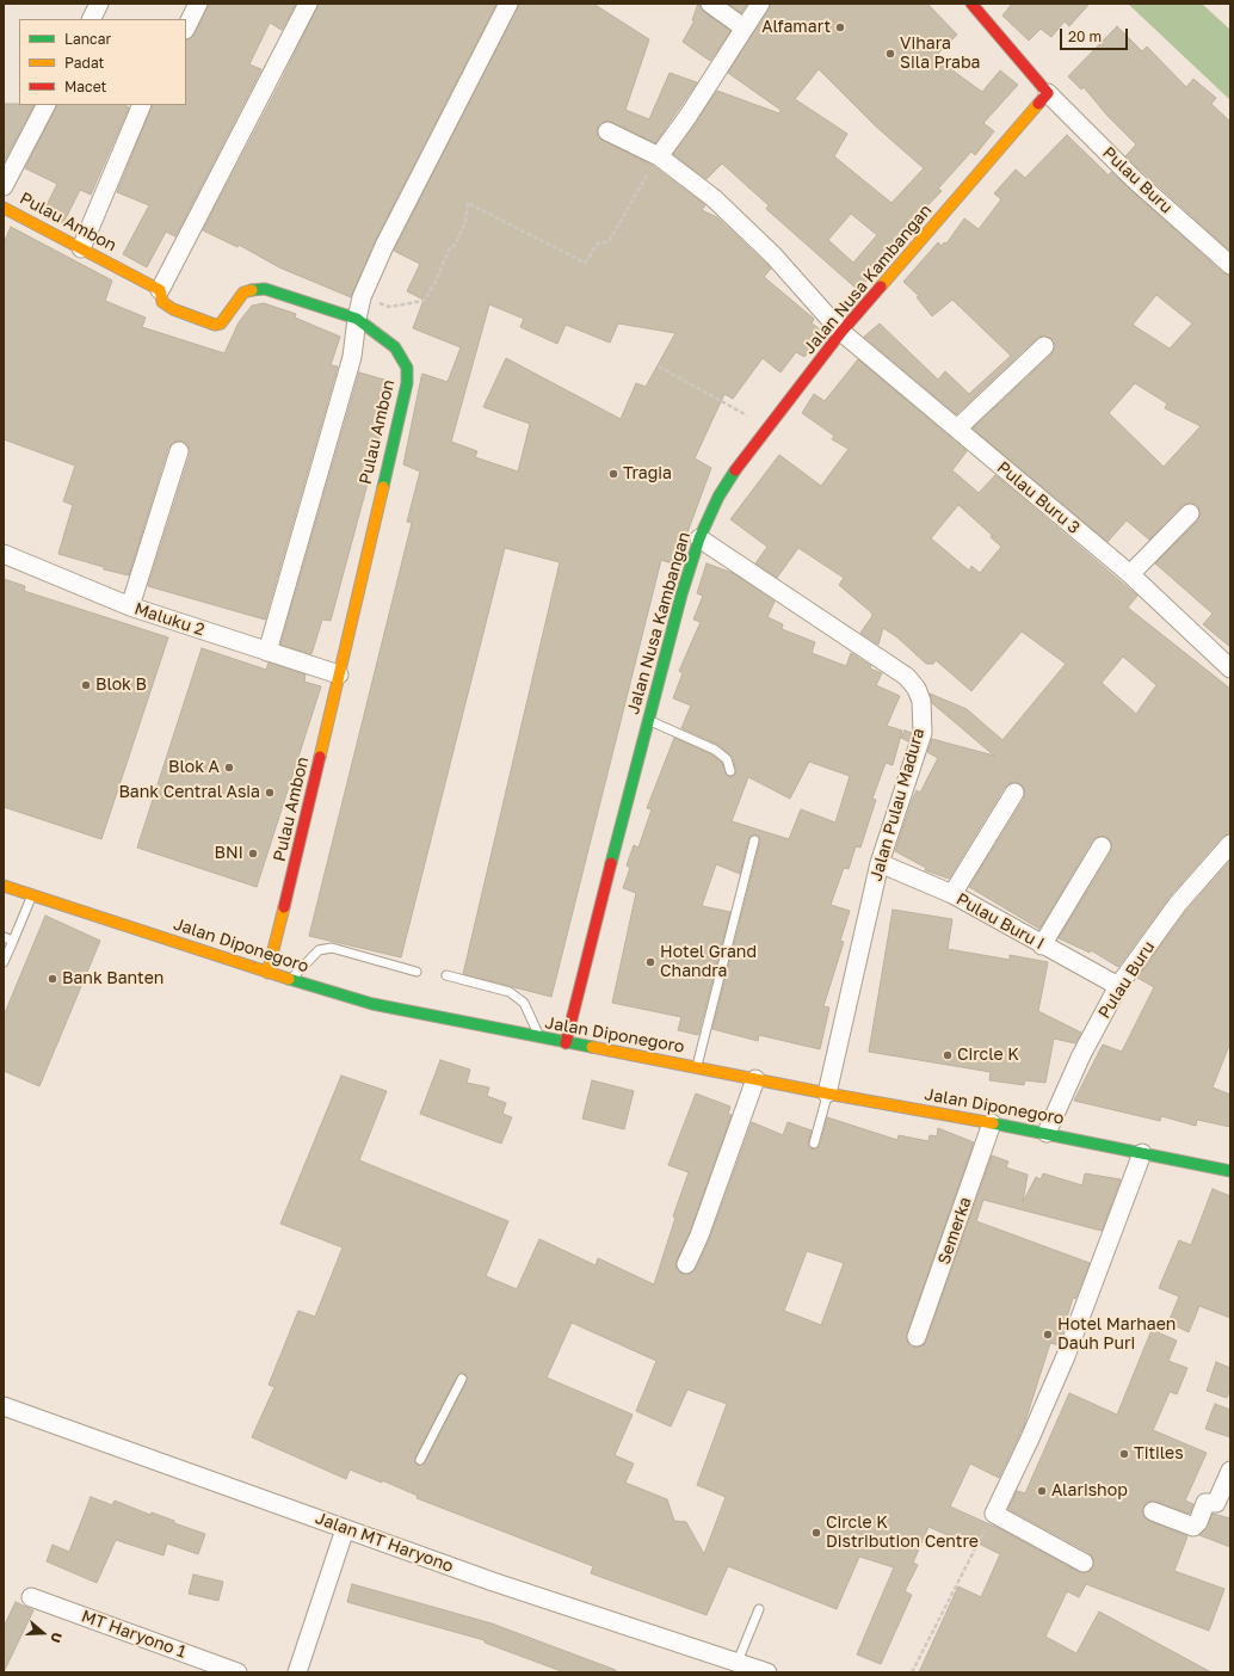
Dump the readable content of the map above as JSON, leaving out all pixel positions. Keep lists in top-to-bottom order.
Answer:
{
  "streets": {
    "street": [
      "Pulau Buru",
      "Pulau Ambon",
      "Jalan Nusa Kambangan",
      "Pulau Buru 3",
      "Maluku 2",
      "Jalan Pulau Madura",
      "Pulau Buru I",
      "Jalan Diponegoro",
      "Semerka",
      "Jalan MT Haryono",
      "MT Haryono 1"
    ]
  },
  "crossings": [
    ["Pulau Buru", "Jalan Nusa Kambangan"],
    ["Pulau Buru", "Pulau Buru I"],
    ["Pulau Buru", "Jalan Diponegoro"],
    ["Pulau Ambon", "Maluku 2"],
    ["Pulau Ambon", "Jalan Diponegoro"],
    ["Jalan Nusa Kambangan", "Pulau Buru 3"],
    ["Jalan Nusa Kambangan", "Jalan Pulau Madura"],
    ["Jalan Nusa Kambangan", "Jalan Diponegoro"],
    ["Jalan Pulau Madura", "Pulau Buru I"],
    ["Jalan Pulau Madura", "Jalan Diponegoro"],
    ["Jalan Diponegoro", "Semerka"]
  ],
  "places": [
    "Alfamart",
    "Vihara Sila Praba",
    "Tragia",
    "Blok B",
    "Blok A",
    "Bank Central Asia",
    "BNI",
    "Hotel Grand Chandra",
    "Bank Banten",
    "Circle K",
    "Hotel Marhaen Dauh Puri",
    "Titiles",
    "Alarishop",
    "Circle K Distribution Centre"
  ],
  "legend": ["Lancar", "Padat", "Macet"],
  "scale_bar": "20 m",
  "north": "right"
}
